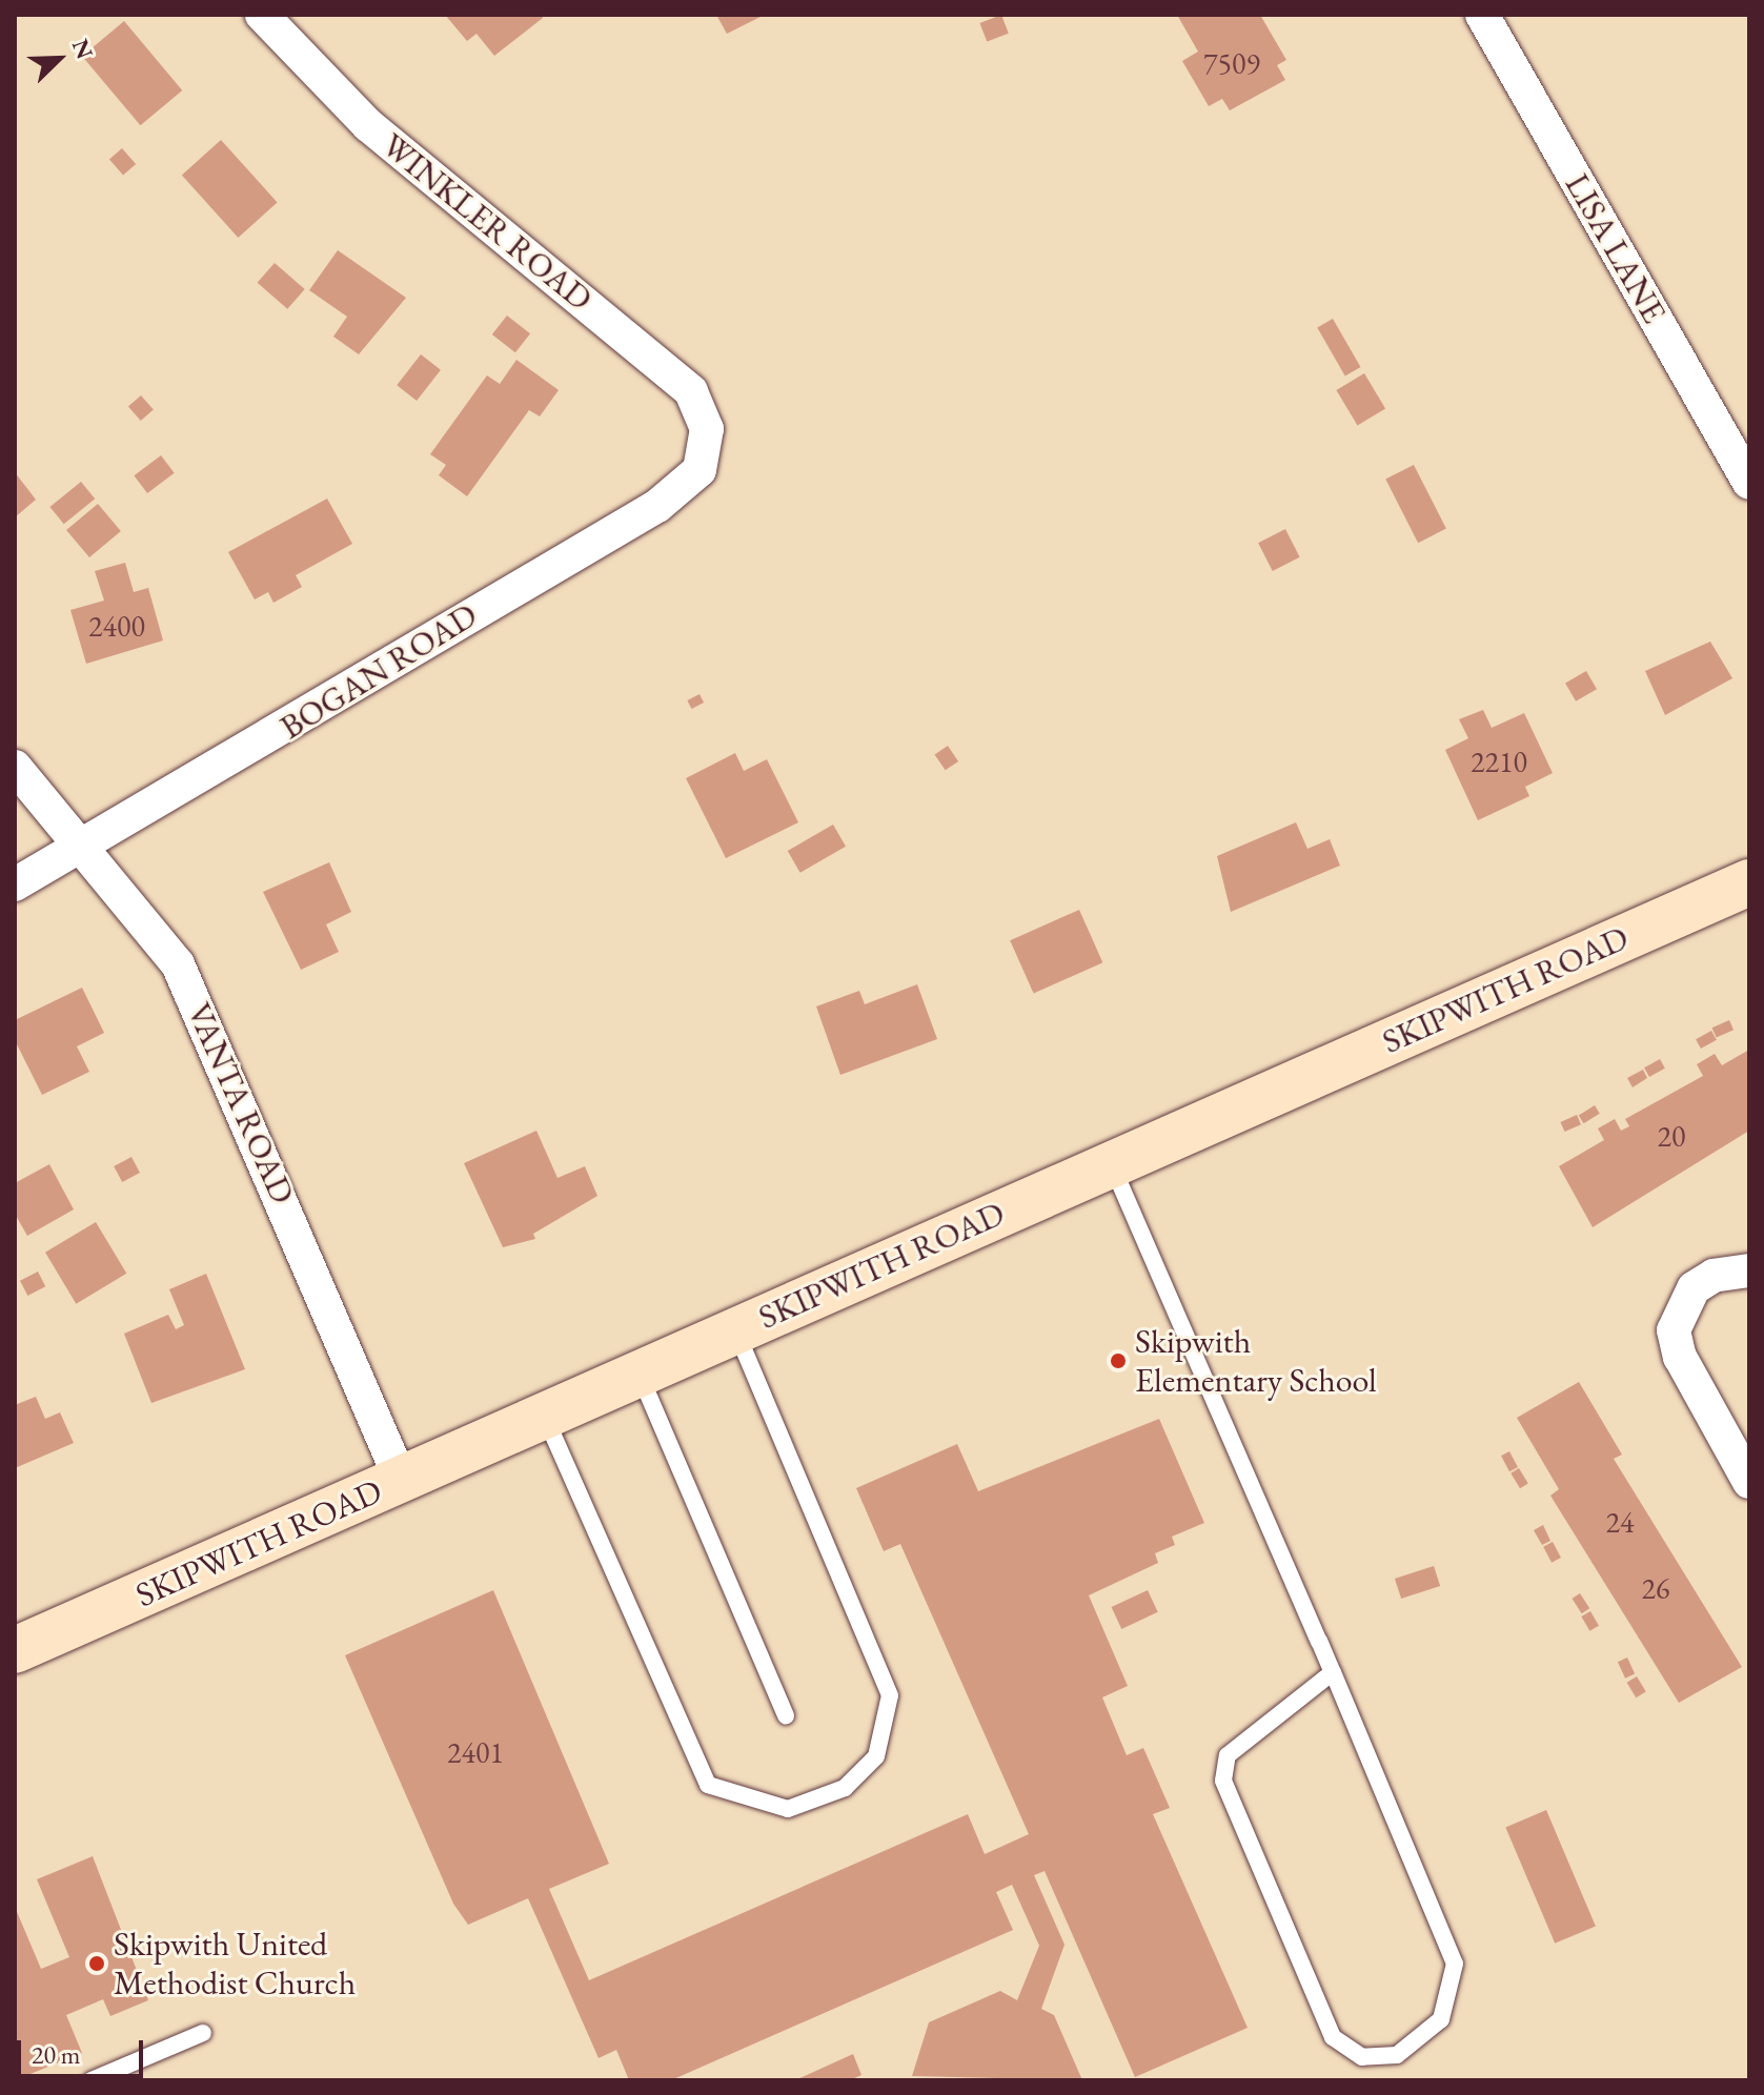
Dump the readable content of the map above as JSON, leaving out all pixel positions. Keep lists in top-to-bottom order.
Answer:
{
  "streets": {
    "main road": ["SKIPWITH ROAD"],
    "street": [
      "WINKLER ROAD",
      "LISA LANE",
      "BOGAN ROAD",
      "VANTA ROAD"
    ]
  },
  "crossings": [
    ["WINKLER ROAD", "BOGAN ROAD"],
    ["BOGAN ROAD", "VANTA ROAD"],
    ["SKIPWITH ROAD", "VANTA ROAD"]
  ],
  "places": ["Skipwith Elementary School", "Skipwith United Methodist Church"],
  "house_numbers": [
    "7509",
    "2400",
    "2210",
    "20",
    "24",
    "26",
    "2401"
  ],
  "scale_bar": "20 m",
  "north": "top right"
}
